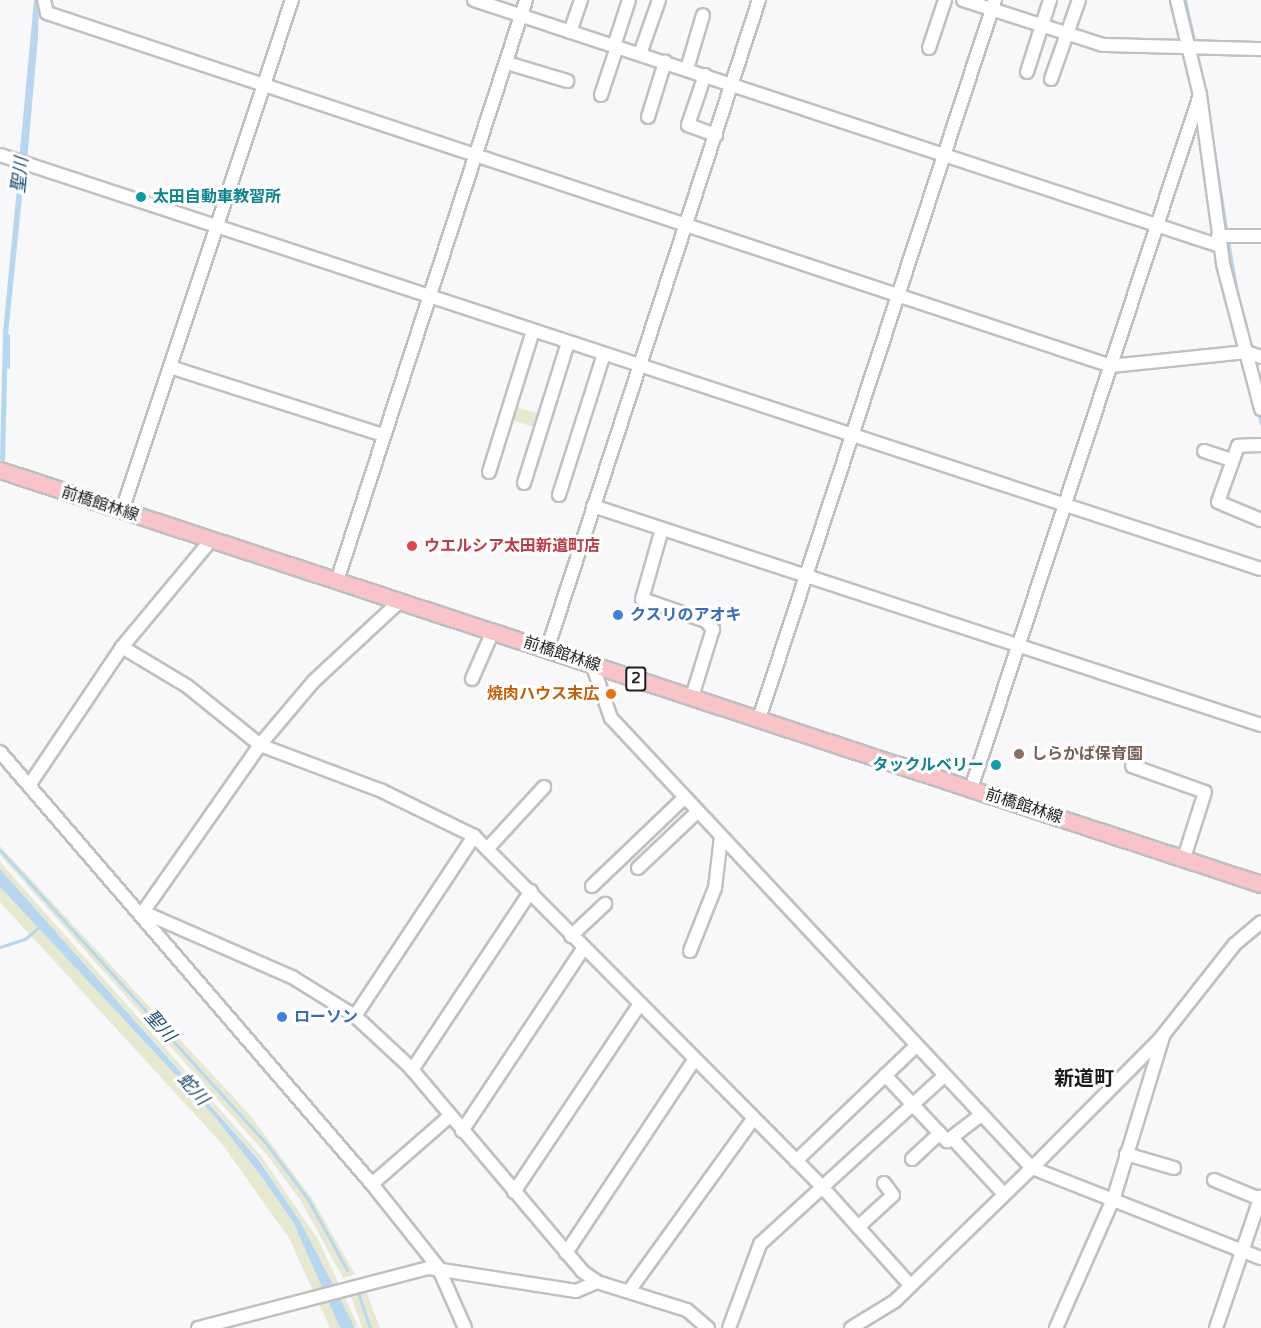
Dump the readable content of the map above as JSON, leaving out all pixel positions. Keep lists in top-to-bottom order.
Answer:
{
  "streets": {
    "main road": ["前橋館林線", "2"]
  },
  "districts": ["新道町"],
  "water": ["聖川", "蛇川"],
  "places": [
    "太田自動車教習所",
    "ウエルシア太田新道町店",
    "クスリのアオキ",
    "焼肉ハウス末広",
    "しらかば保育園",
    "タックルベリー",
    "ローソン"
  ]
}
